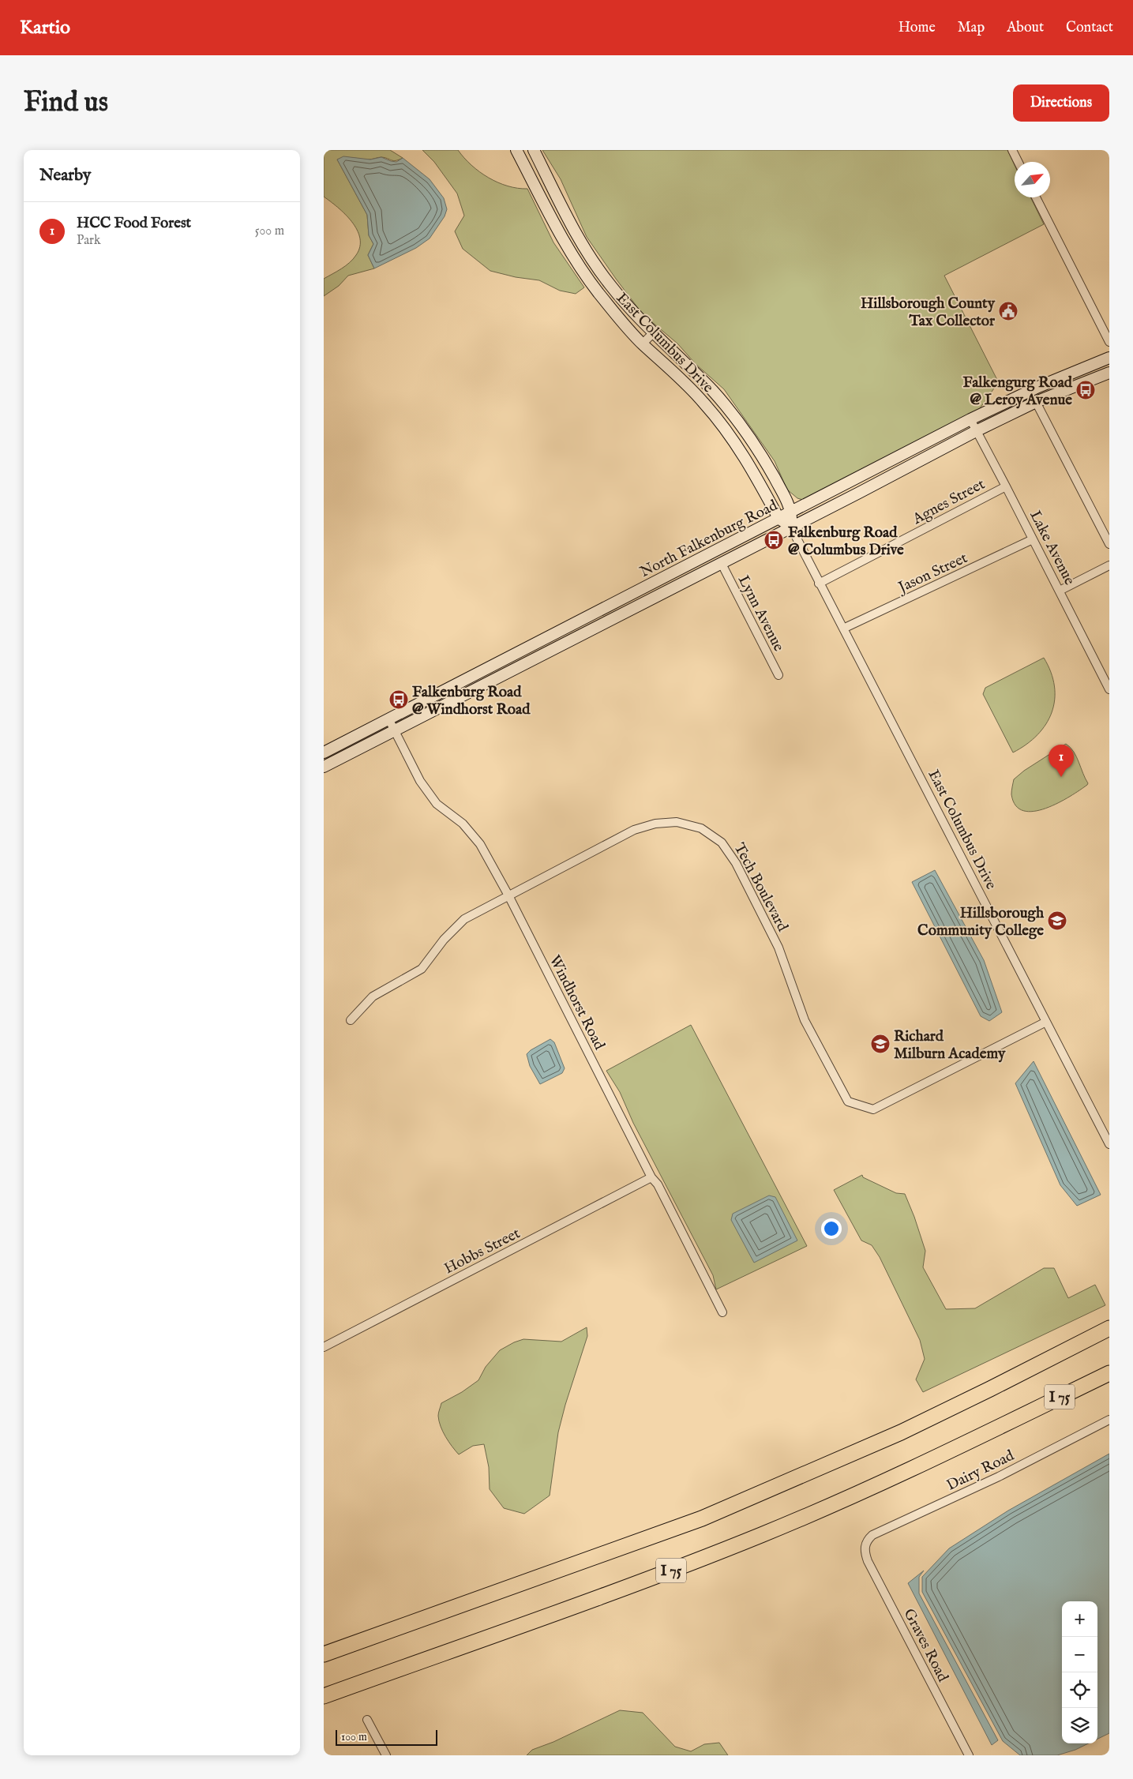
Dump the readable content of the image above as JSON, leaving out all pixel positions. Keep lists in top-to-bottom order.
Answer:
{
  "streets": {
    "highway": ["I 75"],
    "street": [
      "East Columbus Drive",
      "Agnes Street",
      "North Falkenburg Road",
      "Lake Avenue",
      "Jason Street",
      "Lynn Avenue",
      "Tech Boulevard",
      "Windhorst Road",
      "Hobbs Street",
      "Dairy Road",
      "Graves Road"
    ]
  },
  "crossings": [
    ["East Columbus Drive", "Agnes Street"],
    ["East Columbus Drive", "North Falkenburg Road"],
    ["East Columbus Drive", "Jason Street"],
    ["East Columbus Drive", "Tech Boulevard"],
    ["Agnes Street", "Lake Avenue"],
    ["North Falkenburg Road", "Lake Avenue"],
    ["North Falkenburg Road", "Lynn Avenue"],
    ["North Falkenburg Road", "Windhorst Road"],
    ["Lake Avenue", "Jason Street"],
    ["Tech Boulevard", "Windhorst Road"],
    ["Windhorst Road", "Hobbs Street"],
    ["Dairy Road", "Graves Road"]
  ],
  "places": {
    "public building": ["Hillsborough County Tax Collector"],
    "bus stop": ["Falkengurg Road @ Leroy Avenue", "Falkenburg Road @ Columbus Drive", "Falkenburg Road @ Windhorst Road"],
    "school or university": ["Hillsborough Community College", "Richard Milburn Academy"]
  },
  "scale_bar": "100 m",
  "north": "top right",
  "page": {
    "header": "Kartio",
    "nav": [
      "Home",
      "Map",
      "About",
      "Contact"
    ],
    "buttons": "Directions",
    "title": "Find us",
    "heading": "Nearby",
    "list": [
      {
        "mark": "1",
        "name": "HCC Food Forest",
        "note": "Park",
        "value": "500 m"
      }
    ],
    "pins": "1",
    "map_buttons": ["+", "−"],
    "scale": "100 m"
  }
}
